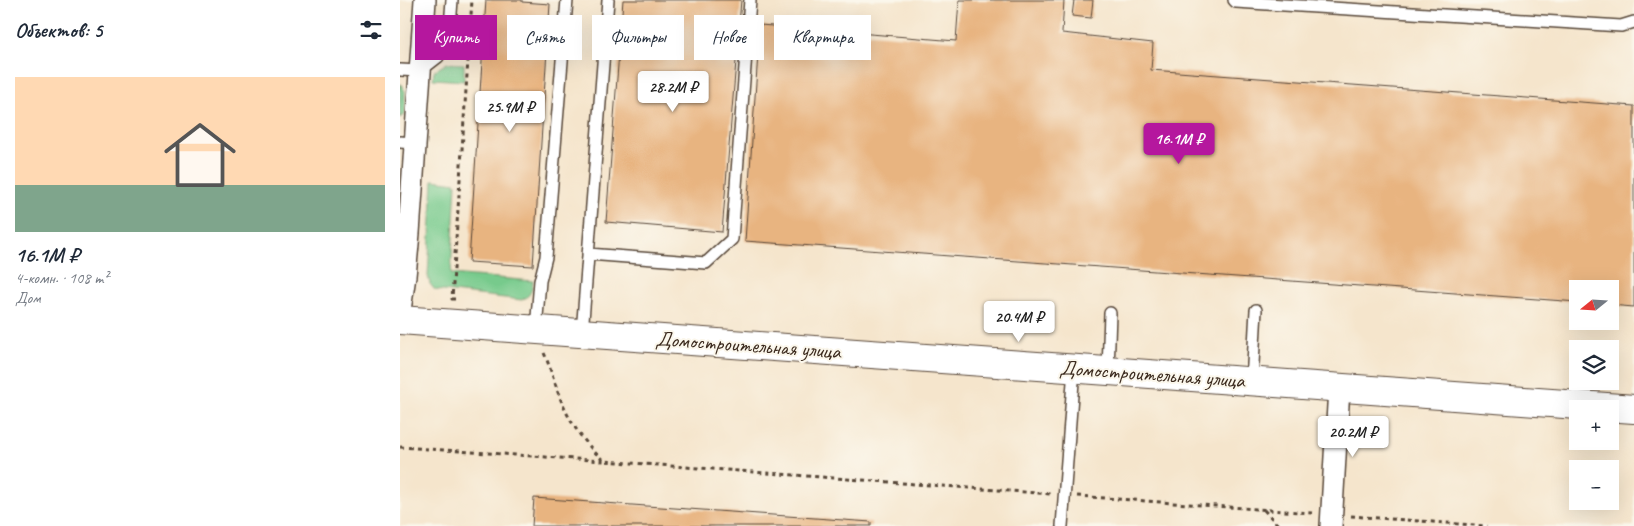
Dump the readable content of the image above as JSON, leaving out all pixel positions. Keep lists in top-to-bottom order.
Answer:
{
  "streets": {
    "street": ["Домостроительная улица"]
  },
  "north": "left",
  "page": {
    "heading": "Объектов: 5",
    "chip": [
      "Купить",
      "Снять",
      "Фильтры",
      "Новое",
      "Квартира"
    ],
    "list": [
      {
        "name": "16.1M ₽",
        "note": "4-комн. · 108 m² · Дом"
      }
    ],
    "price": [
      "28.2M ₽",
      "25.9M ₽",
      "16.1M ₽",
      "20.4M ₽",
      "20.2M ₽"
    ],
    "map_buttons": ["+", "−"]
  }
}
